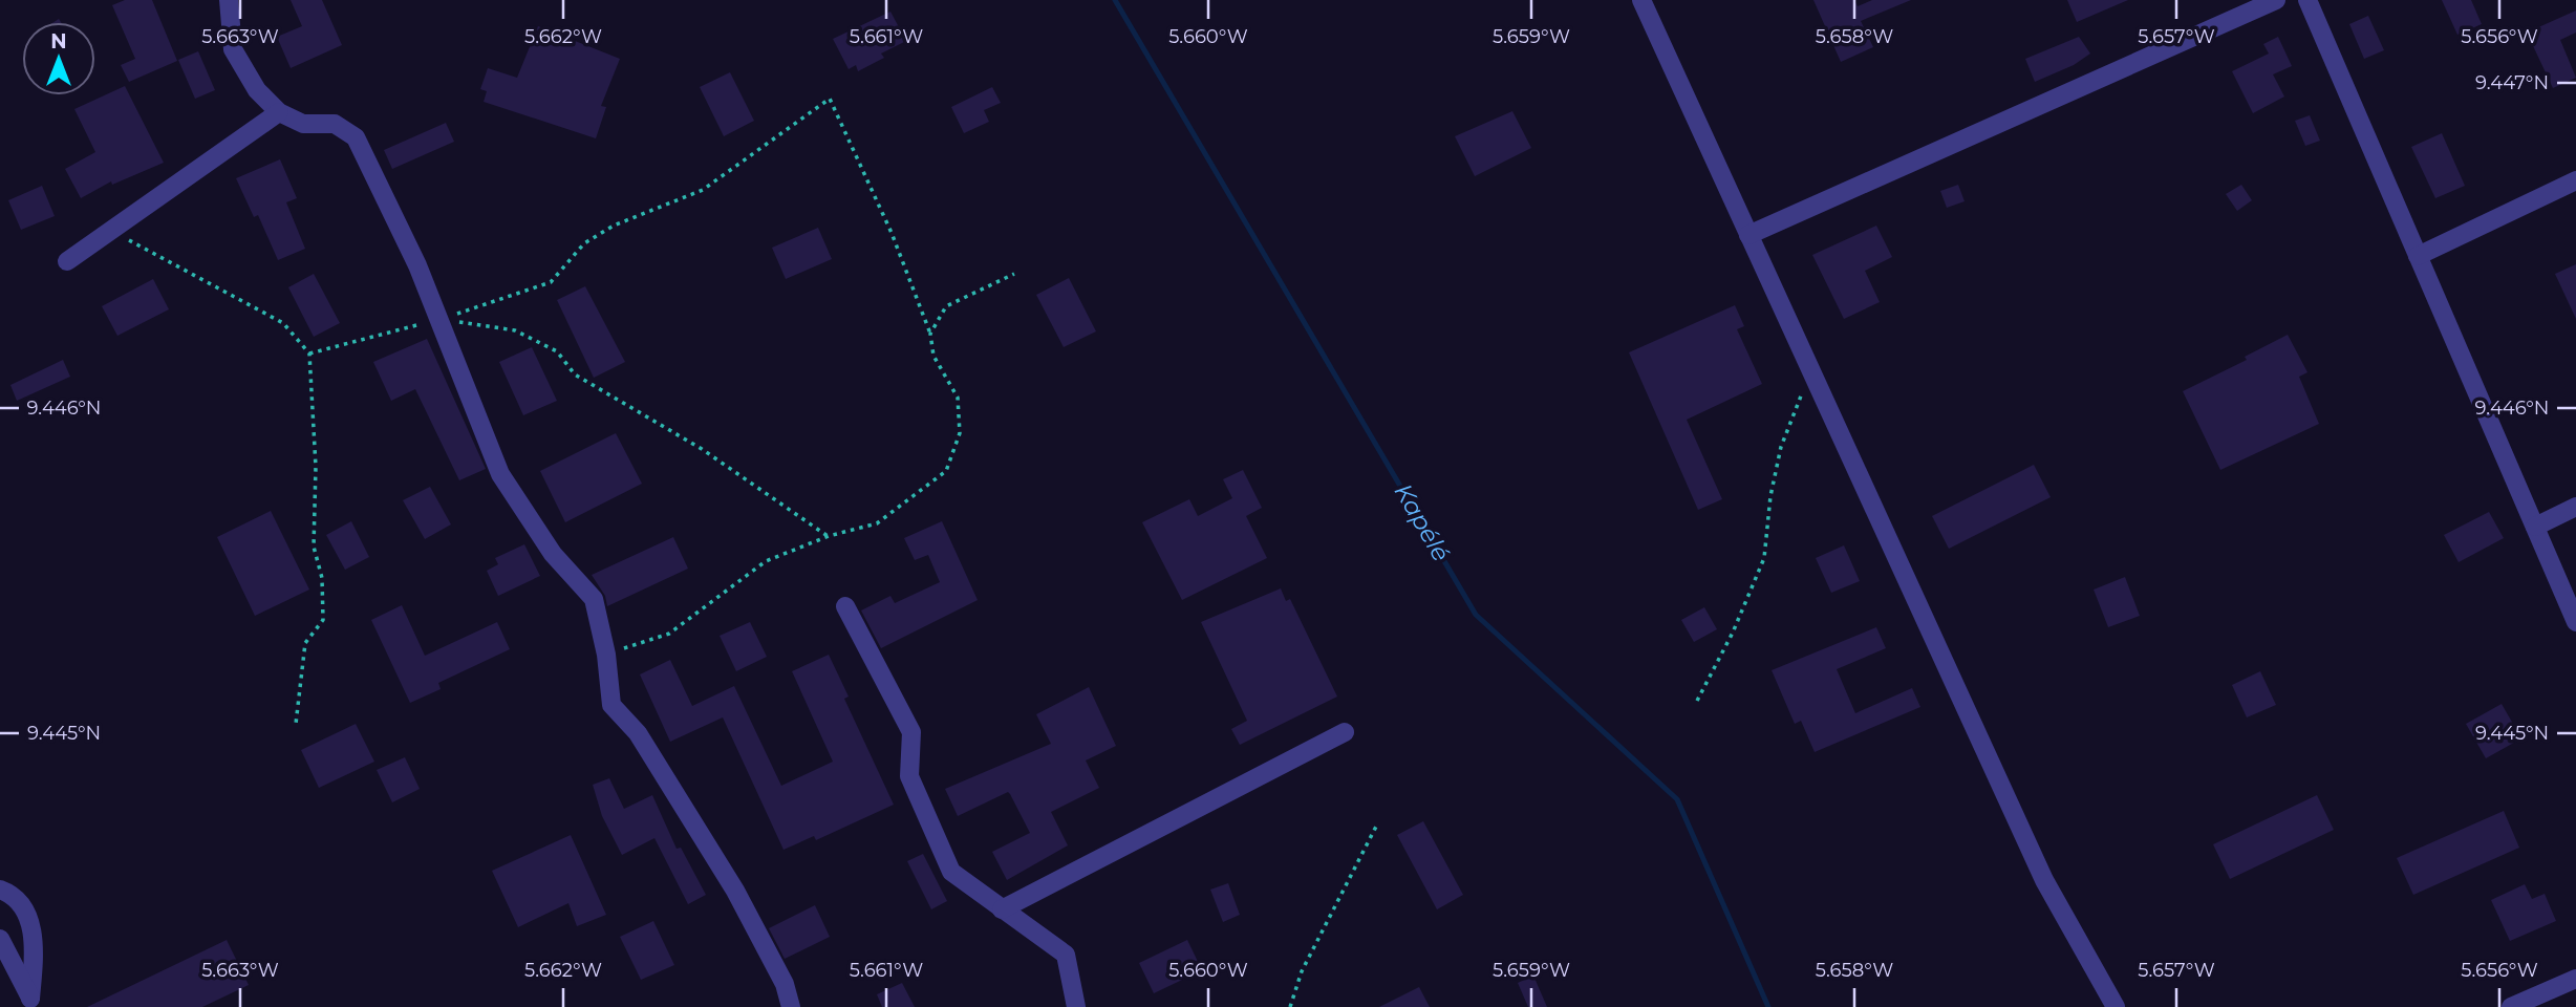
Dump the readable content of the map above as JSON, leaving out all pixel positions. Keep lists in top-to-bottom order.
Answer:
{
  "water": ["Kapélé"],
  "north": "top",
  "coordinates": [
    "5.663°W",
    "5.662°W",
    "5.661°W",
    "5.660°W",
    "5.659°W",
    "5.658°W",
    "5.657°W",
    "5.656°W",
    "9.447°N",
    "9.446°N",
    "9.445°N"
  ]
}
